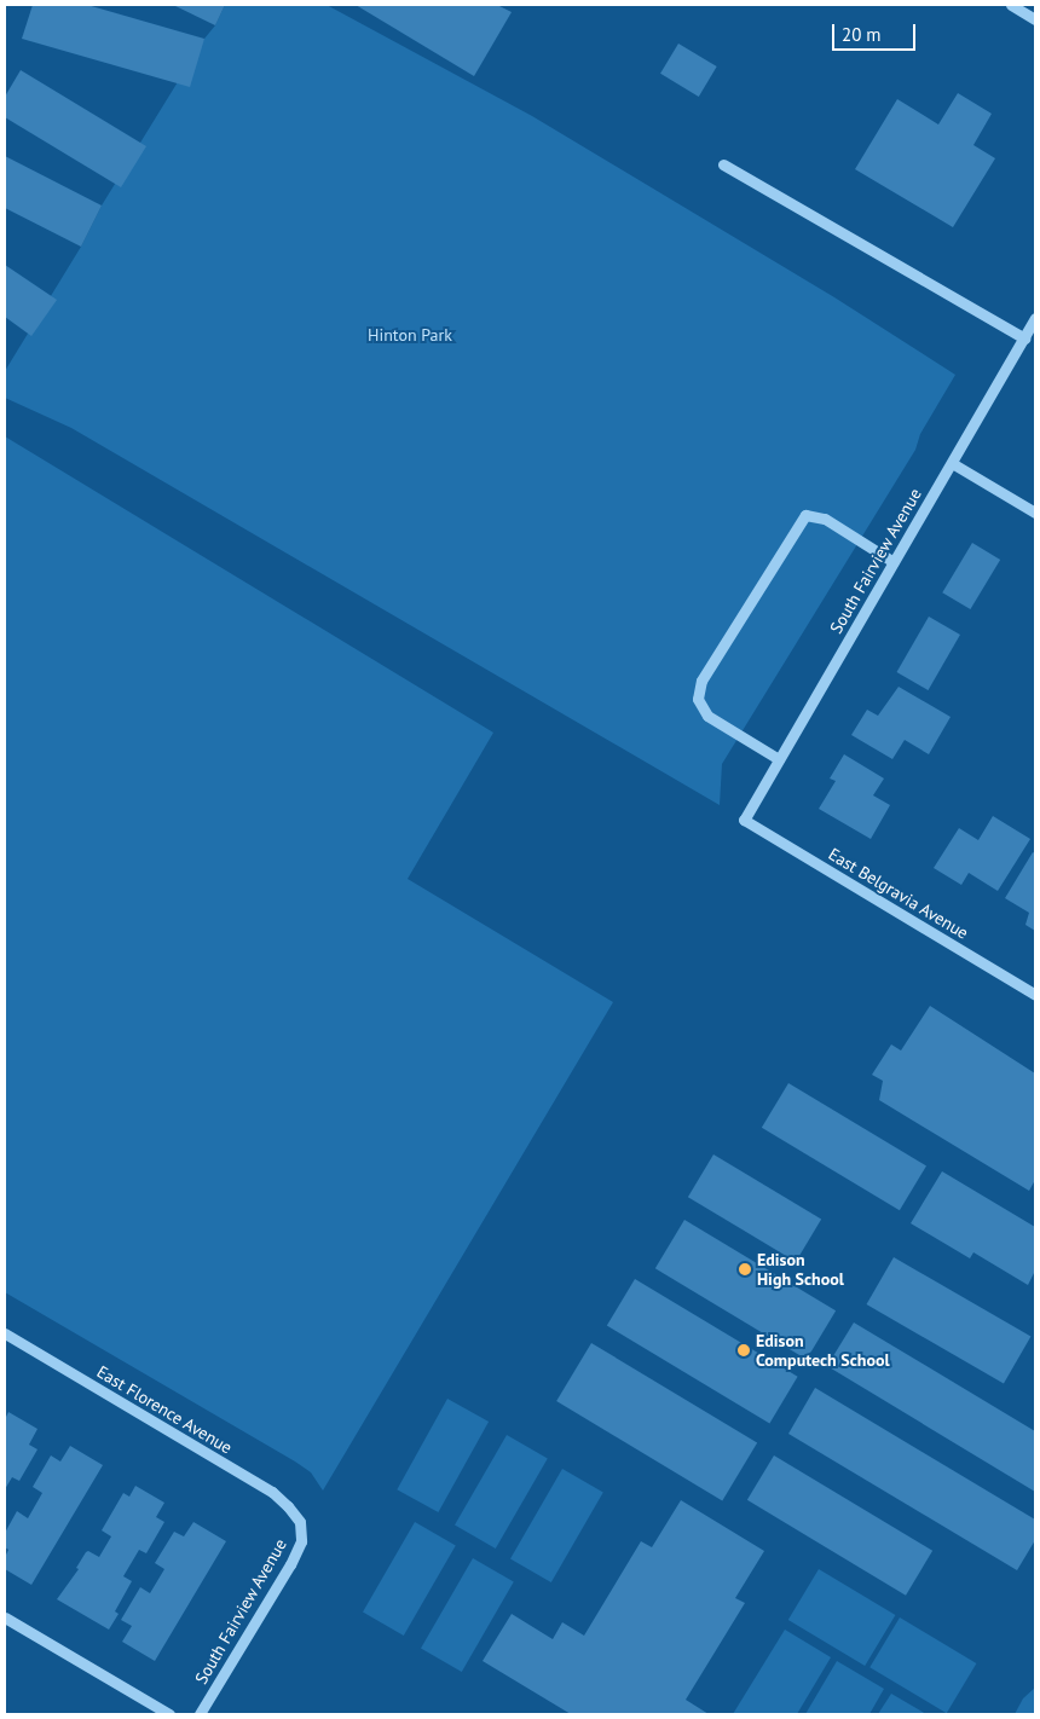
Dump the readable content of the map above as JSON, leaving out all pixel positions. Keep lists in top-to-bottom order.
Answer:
{
  "streets": {
    "street": ["South Fairview Avenue", "East Belgravia Avenue", "East Florence Avenue"]
  },
  "crossings": [
    ["South Fairview Avenue", "East Belgravia Avenue"],
    ["South Fairview Avenue", "East Florence Avenue"]
  ],
  "parks": ["Hinton Park"],
  "places": ["Edison High School", "Edison Computech School"],
  "scale_bar": "20 m"
}
